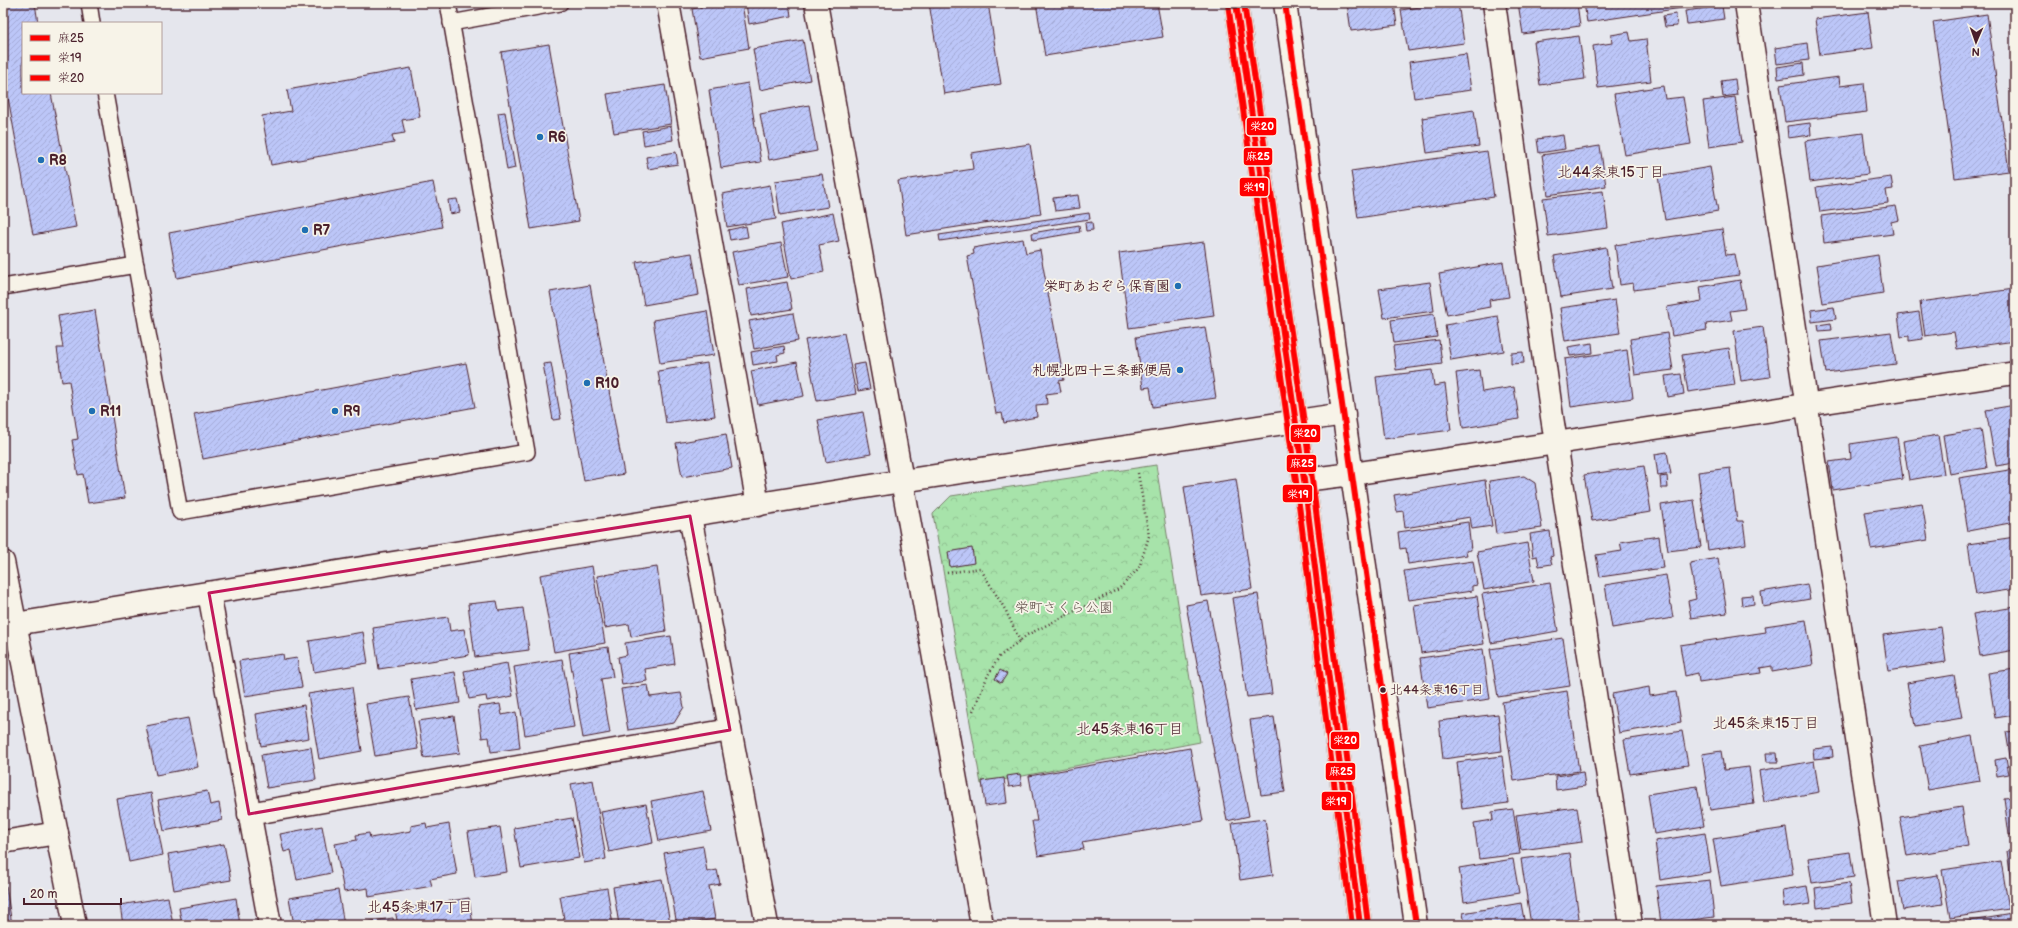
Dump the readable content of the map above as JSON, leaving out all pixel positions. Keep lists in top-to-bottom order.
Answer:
{
  "districts": [
    "北44条東15丁目",
    "北45条東15丁目",
    "北45条東16丁目",
    "北45条東17丁目"
  ],
  "parks": ["栄町さくら公園"],
  "places": [
    "R6",
    "R8",
    "R7",
    "栄町あおぞら保育園",
    "札幌北四十三条郵便局",
    "R10",
    "R11",
    "R9",
    "北44条東16丁目"
  ],
  "lines": ["transit line 麻25", "transit line 栄20", "transit line 栄19"],
  "legend": ["麻25", "栄19", "栄20"],
  "scale_bar": "20 m",
  "north": "bottom"
}
